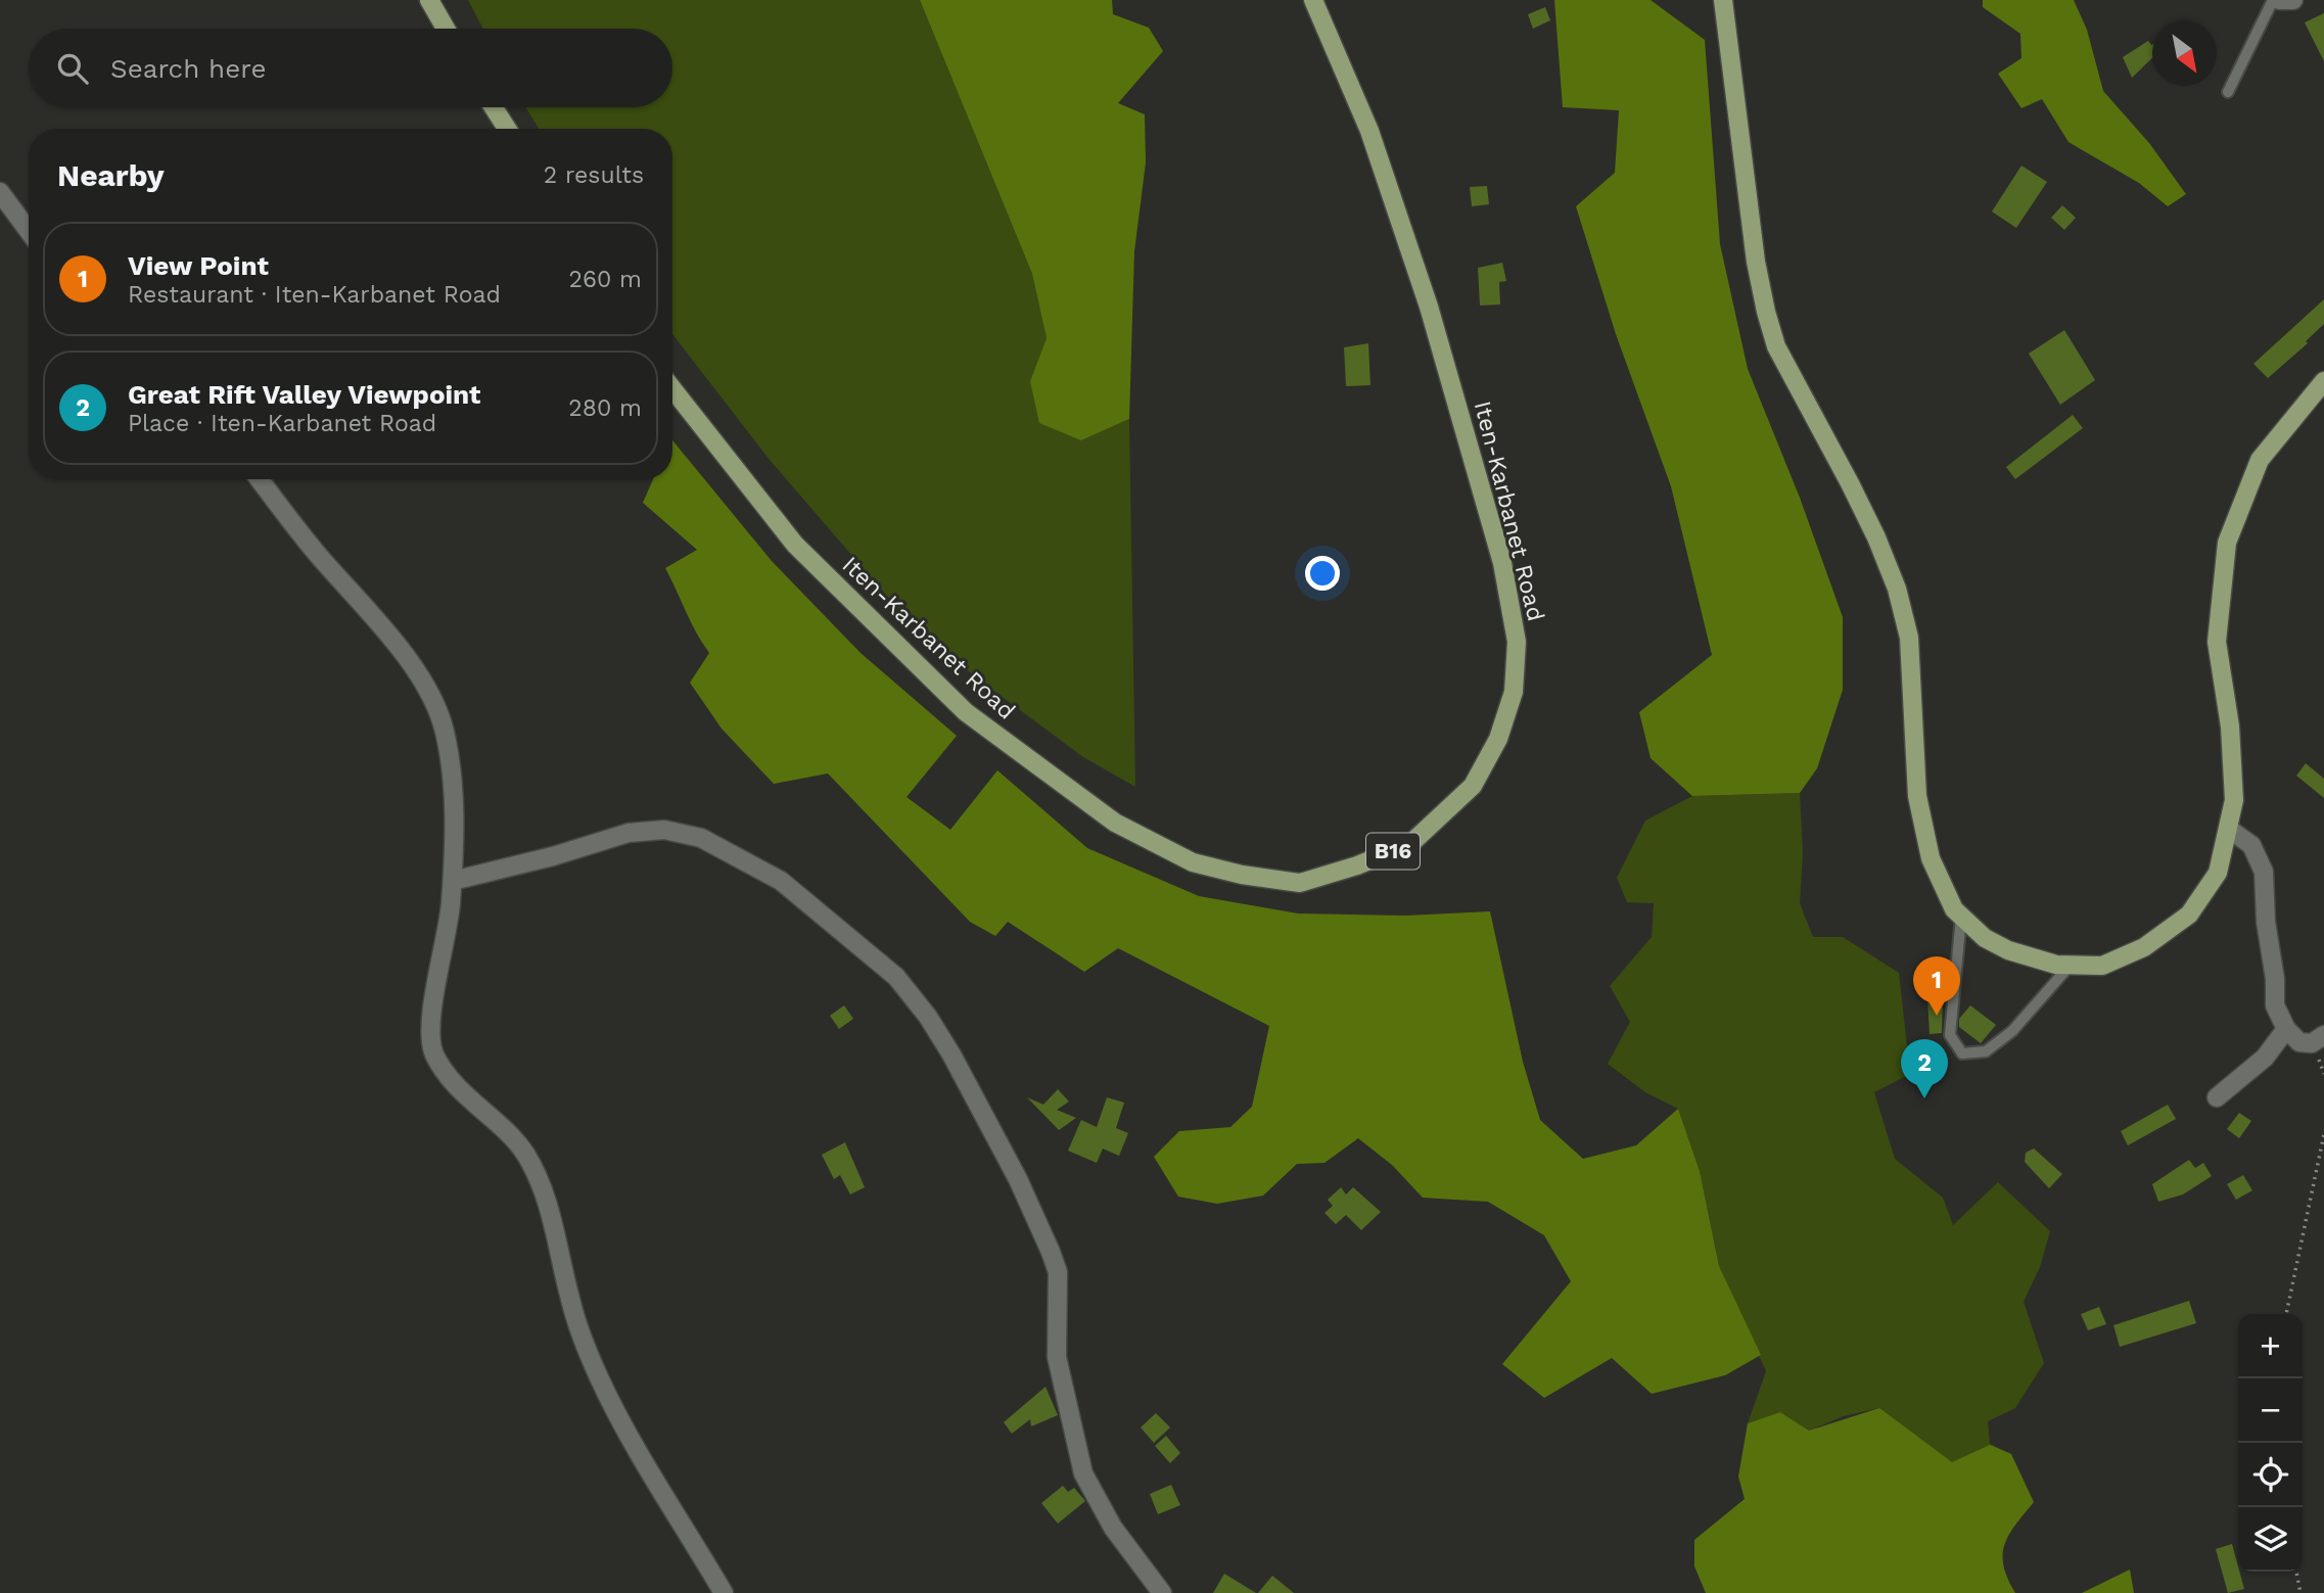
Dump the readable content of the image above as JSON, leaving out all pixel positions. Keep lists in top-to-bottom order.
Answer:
{
  "streets": {
    "main road": ["Iten-Karbanet Road", "B16"]
  },
  "north": "bottom right",
  "page": {
    "search": "Search here",
    "heading": ["Nearby", "2 results"],
    "list": [
      {
        "mark": "1",
        "name": "View Point",
        "note": "Restaurant · Iten-Karbanet Road",
        "value": "260 m"
      },
      {
        "mark": "2",
        "name": "Great Rift Valley Viewpoint",
        "note": "Place · Iten-Karbanet Road",
        "value": "280 m"
      }
    ],
    "pins": ["1", "2"],
    "map_buttons": ["+", "−"]
  }
}
